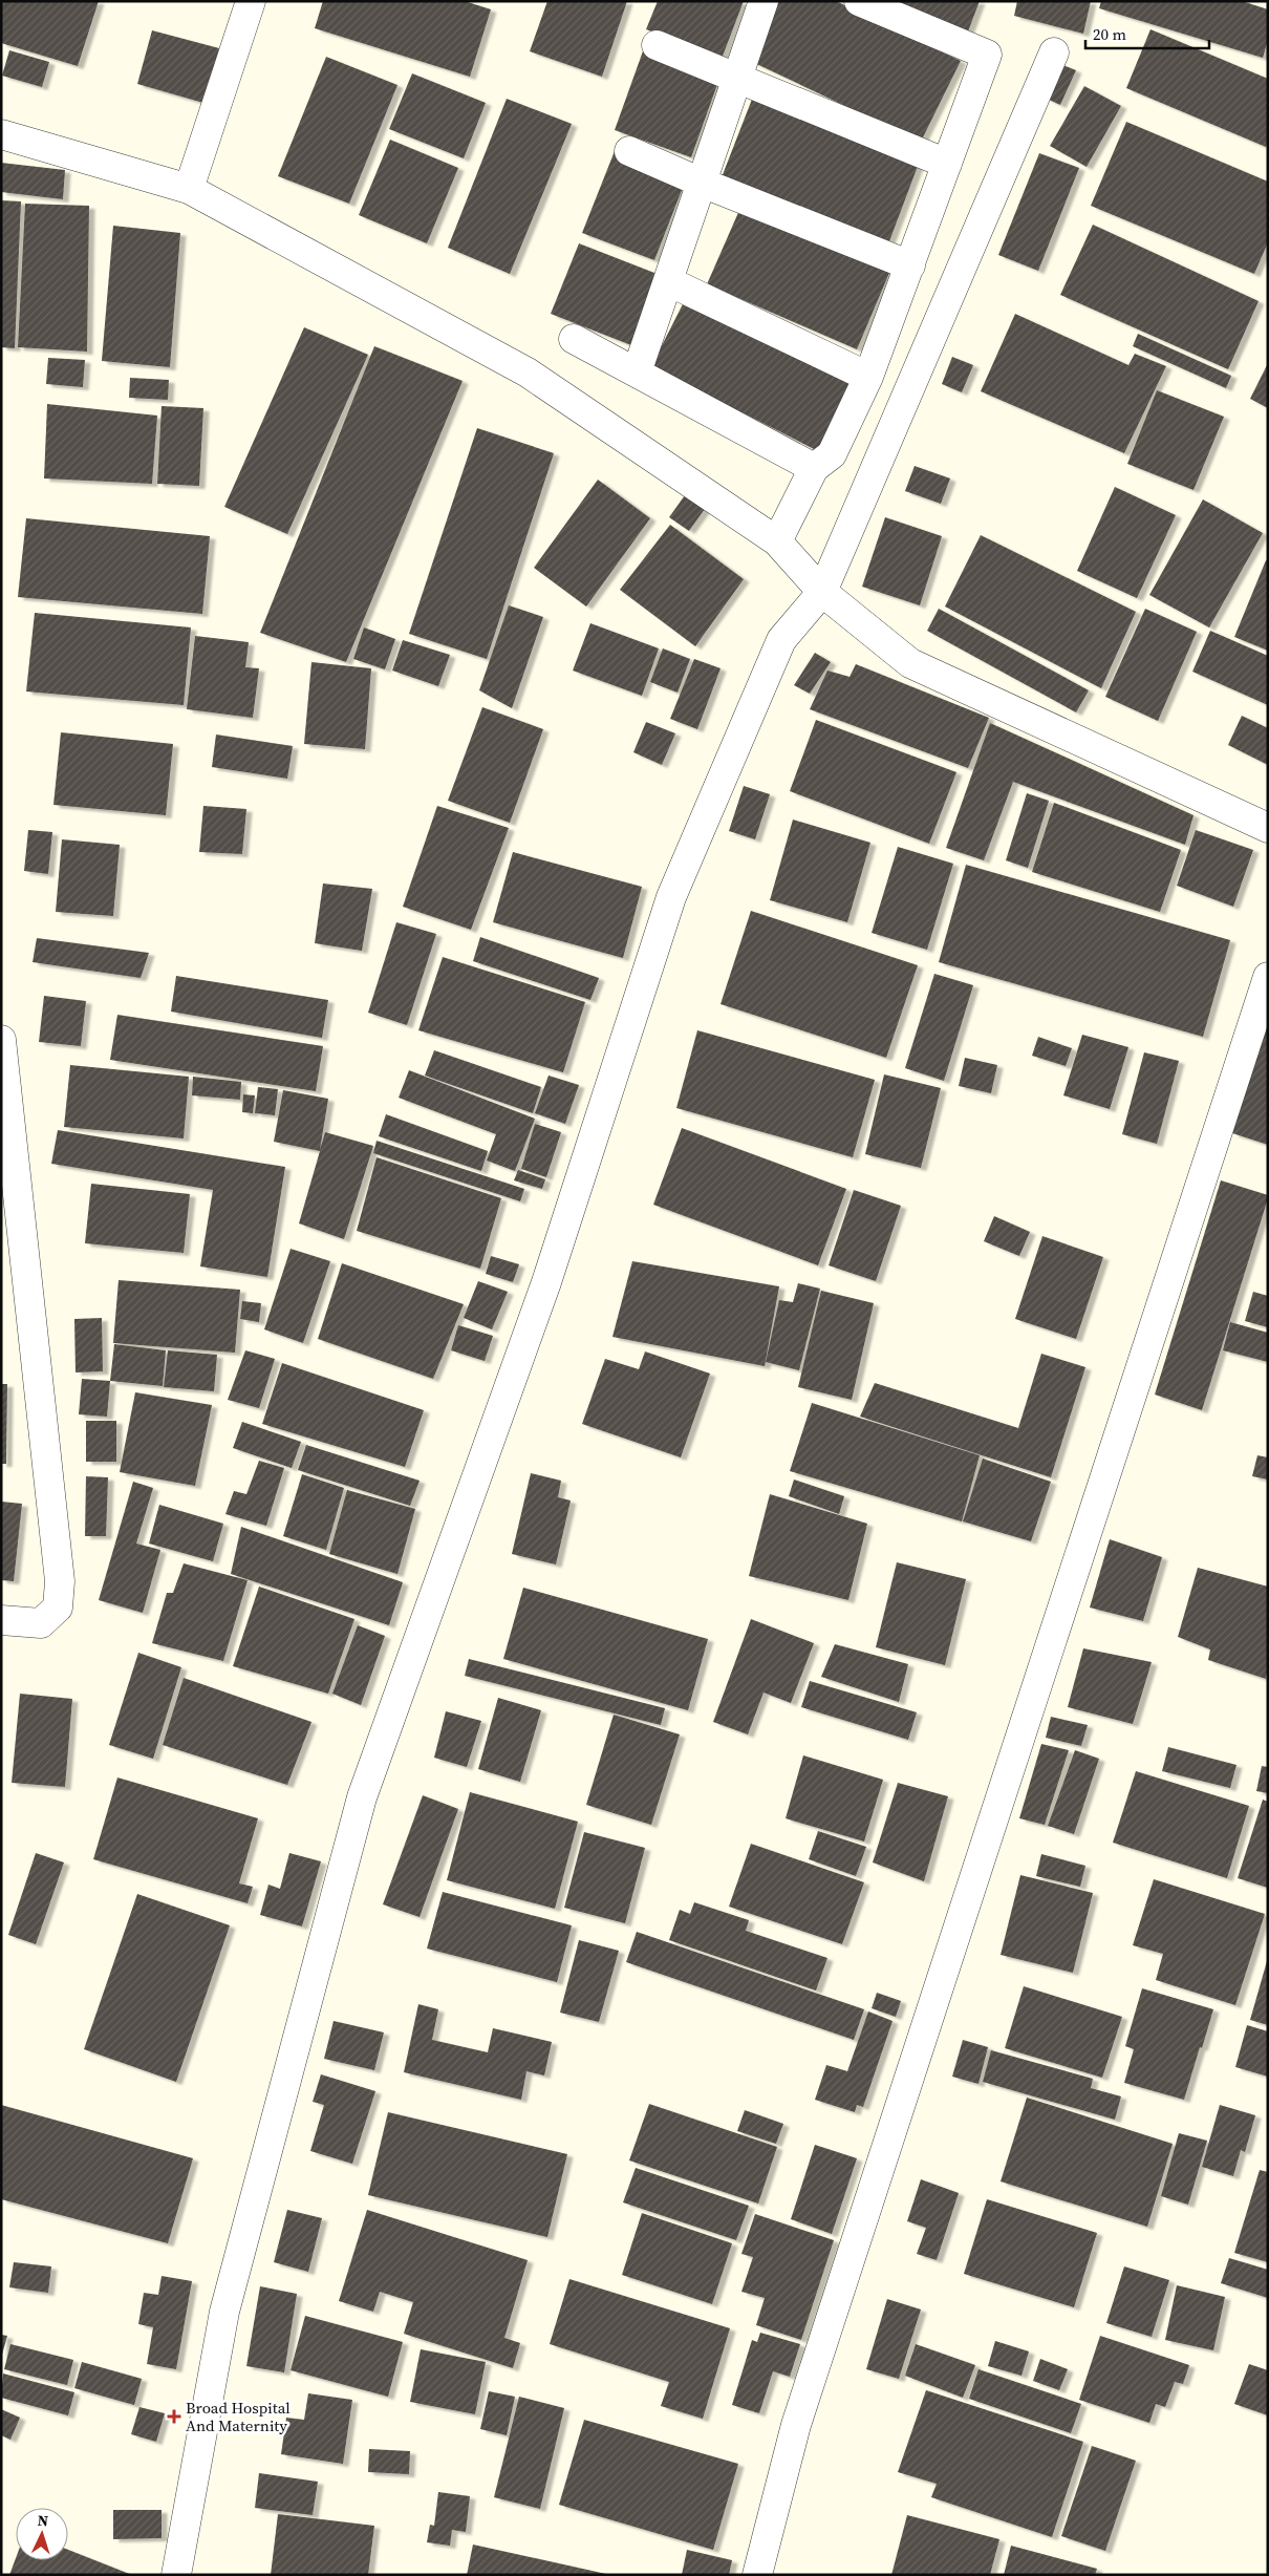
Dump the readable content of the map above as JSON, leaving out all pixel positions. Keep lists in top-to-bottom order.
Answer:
{
  "places": {
    "health": ["Broad Hospital And Maternity"]
  },
  "scale_bar": "20 m",
  "north": "top"
}
